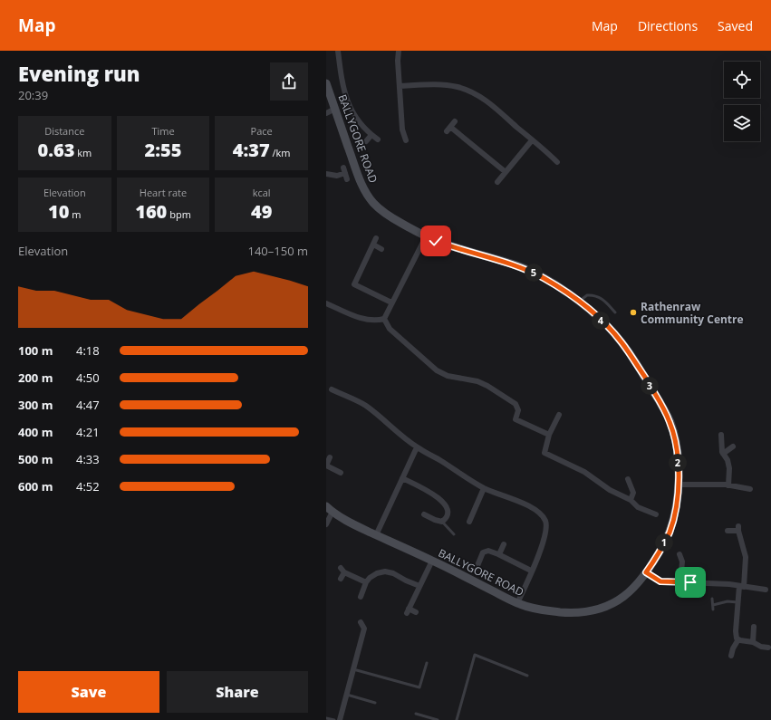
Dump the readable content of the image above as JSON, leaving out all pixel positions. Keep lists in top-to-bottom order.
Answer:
{
  "streets": {
    "street": ["BALLYGORE ROAD"]
  },
  "places": ["Rathenraw Community Centre"],
  "page": {
    "header": "Map",
    "nav": ["Map", "Directions", "Saved"],
    "heading": ["Evening run", "20:39"],
    "stats": [
      ["Distance", "0.63 km"],
      ["Time", "2:55"],
      ["Pace", "4:37 /km"],
      ["Elevation", "10 m"],
      ["Heart rate", "160 bpm"],
      ["kcal", "49"]
    ],
    "chart": ["Elevation", "140–150 m"],
    "pins": [
      "5",
      "4",
      "3",
      "2",
      "1"
    ],
    "list": [
      {
        "name": "100 m",
        "note": "4:18"
      },
      {
        "name": "200 m",
        "note": "4:50"
      },
      {
        "name": "300 m",
        "note": "4:47"
      },
      {
        "name": "400 m",
        "note": "4:21"
      },
      {
        "name": "500 m",
        "note": "4:33"
      },
      {
        "name": "600 m",
        "note": "4:52"
      }
    ],
    "buttons": ["Save", "Share"]
  }
}
